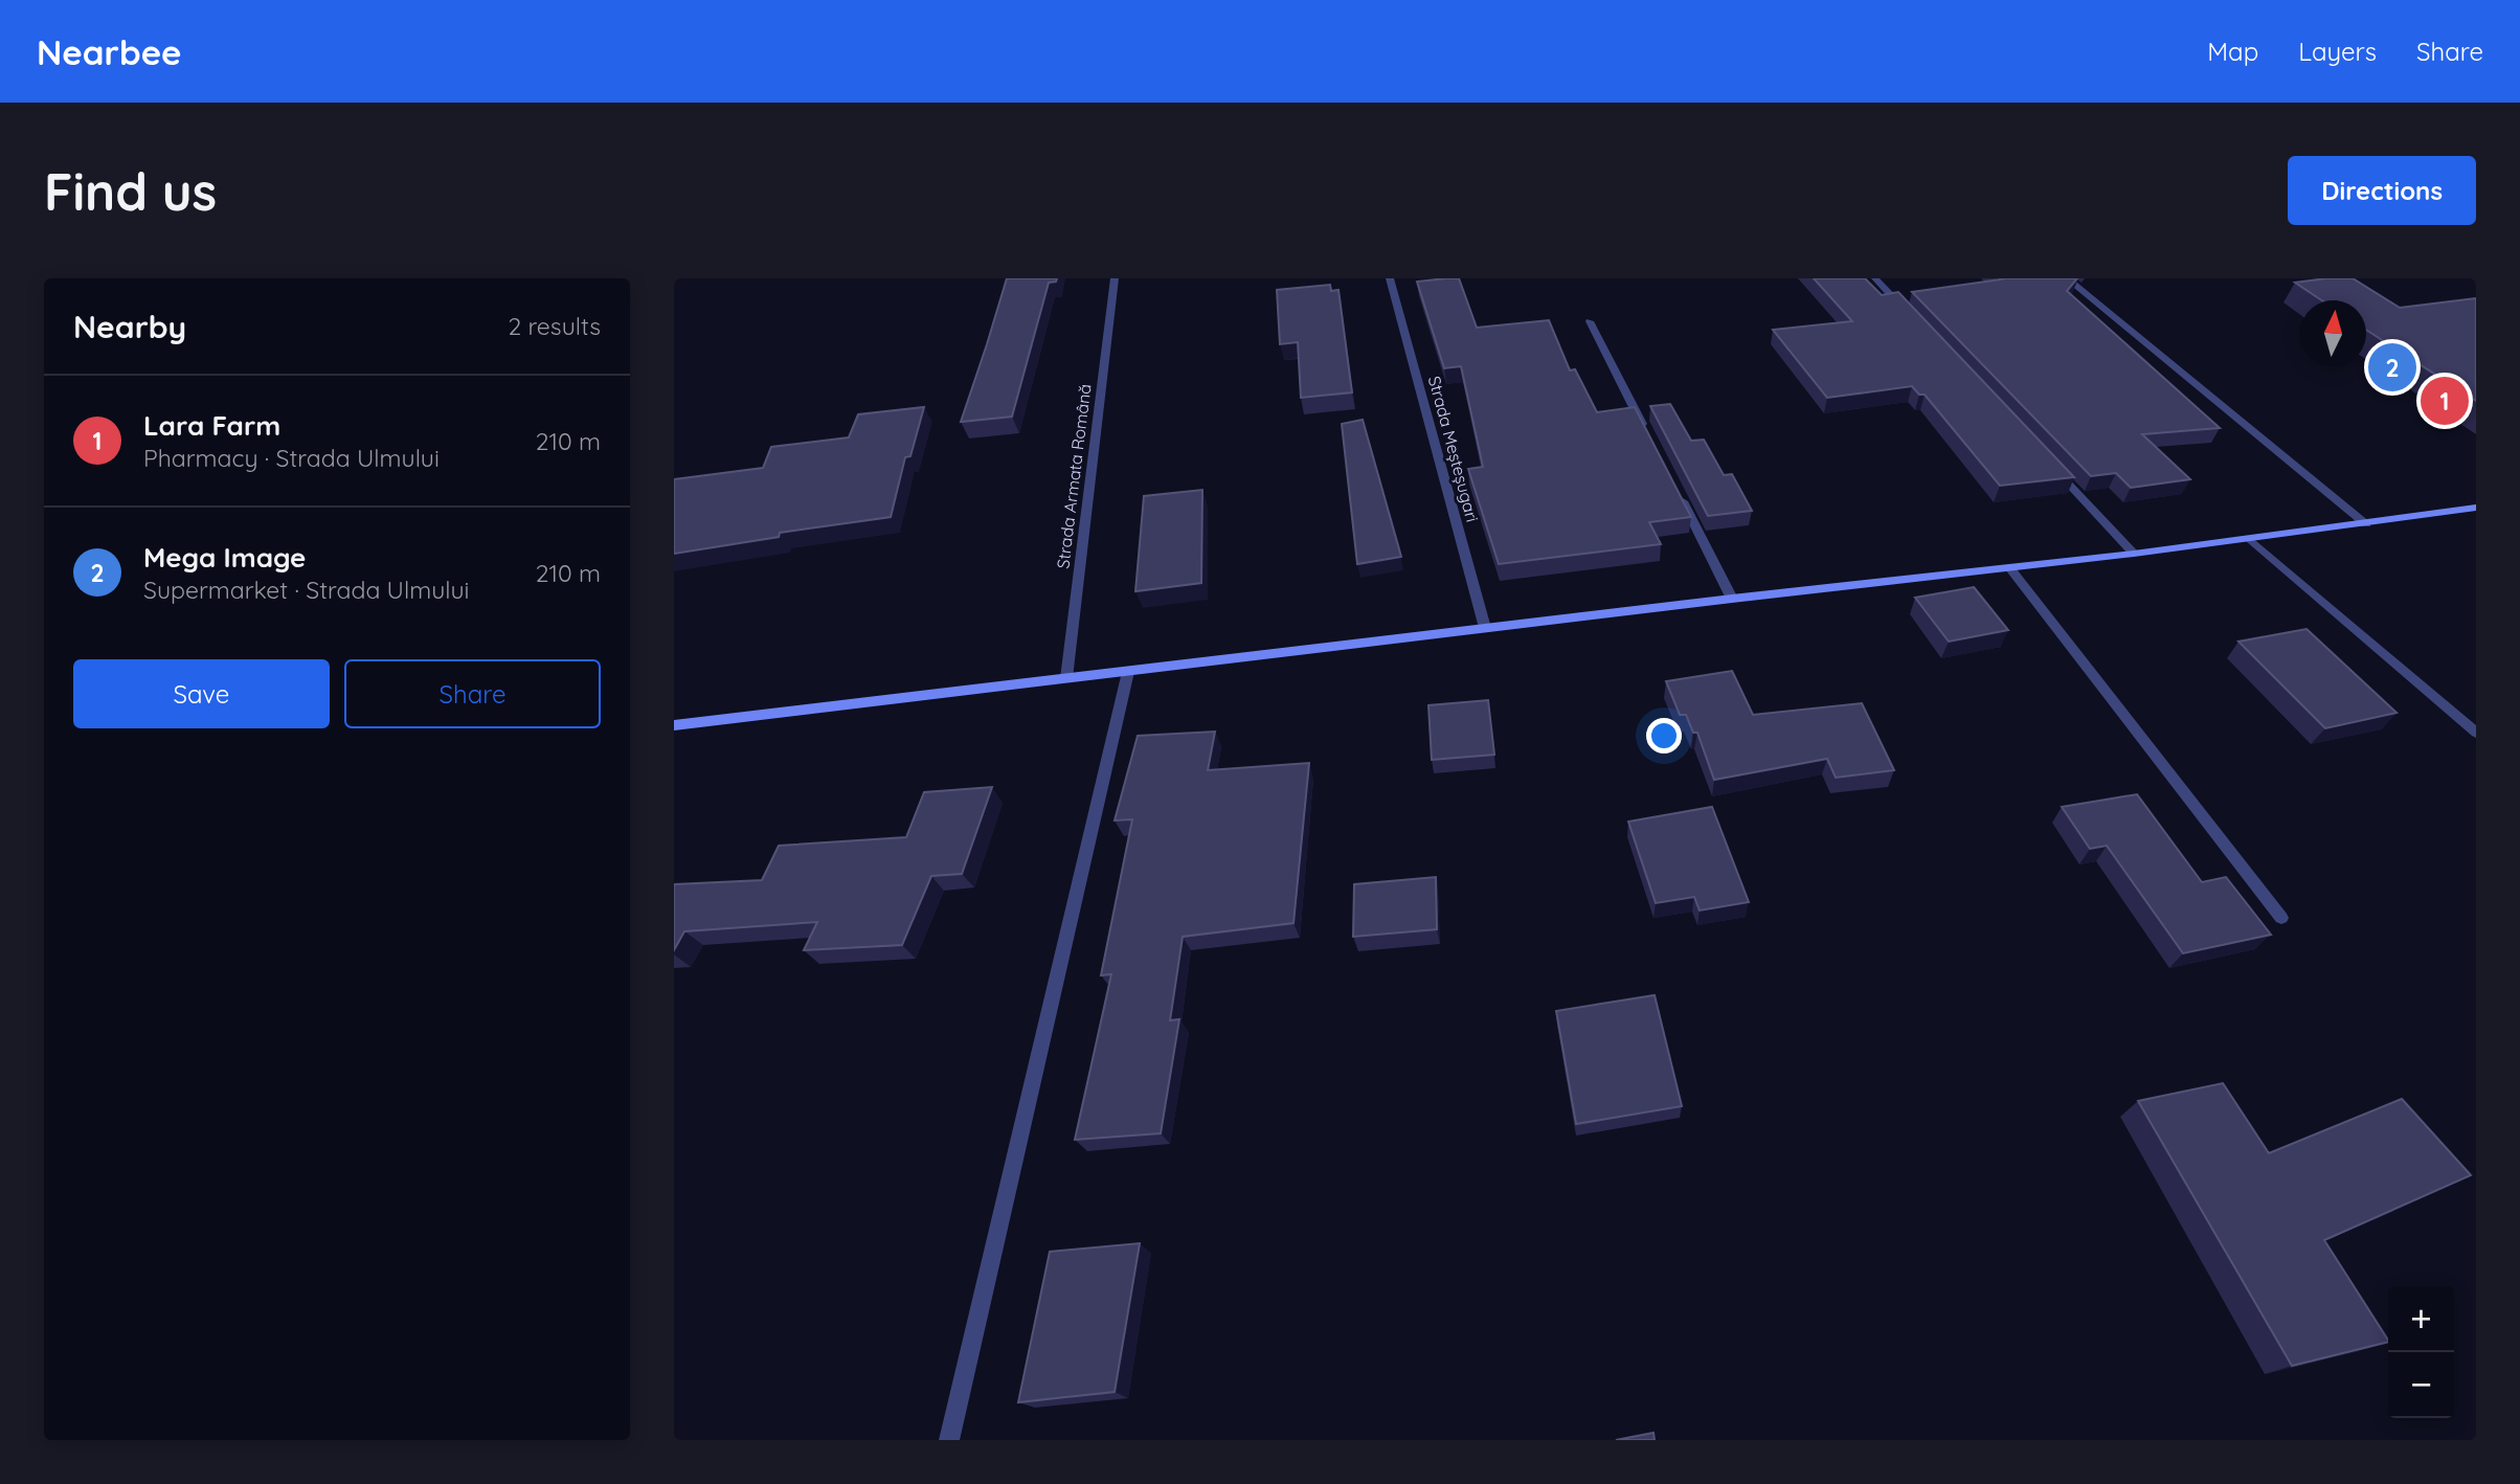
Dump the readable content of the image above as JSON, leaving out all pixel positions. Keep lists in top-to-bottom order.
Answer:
{
  "streets": {
    "street": ["Strada Meșteșugari", "Strada Armata Română"]
  },
  "north": "top",
  "page": {
    "header": "Nearbee",
    "nav": ["Map", "Layers", "Share"],
    "buttons": [
      "Directions",
      ["Save", "Share"]
    ],
    "title": "Find us",
    "heading": ["Nearby", "2 results"],
    "pins": ["2", "1"],
    "list": [
      {
        "mark": "1",
        "name": "Lara Farm",
        "note": "Pharmacy · Strada Ulmului",
        "value": "210 m"
      },
      {
        "mark": "2",
        "name": "Mega Image",
        "note": "Supermarket · Strada Ulmului",
        "value": "210 m"
      }
    ],
    "map_buttons": ["+", "−"]
  }
}
